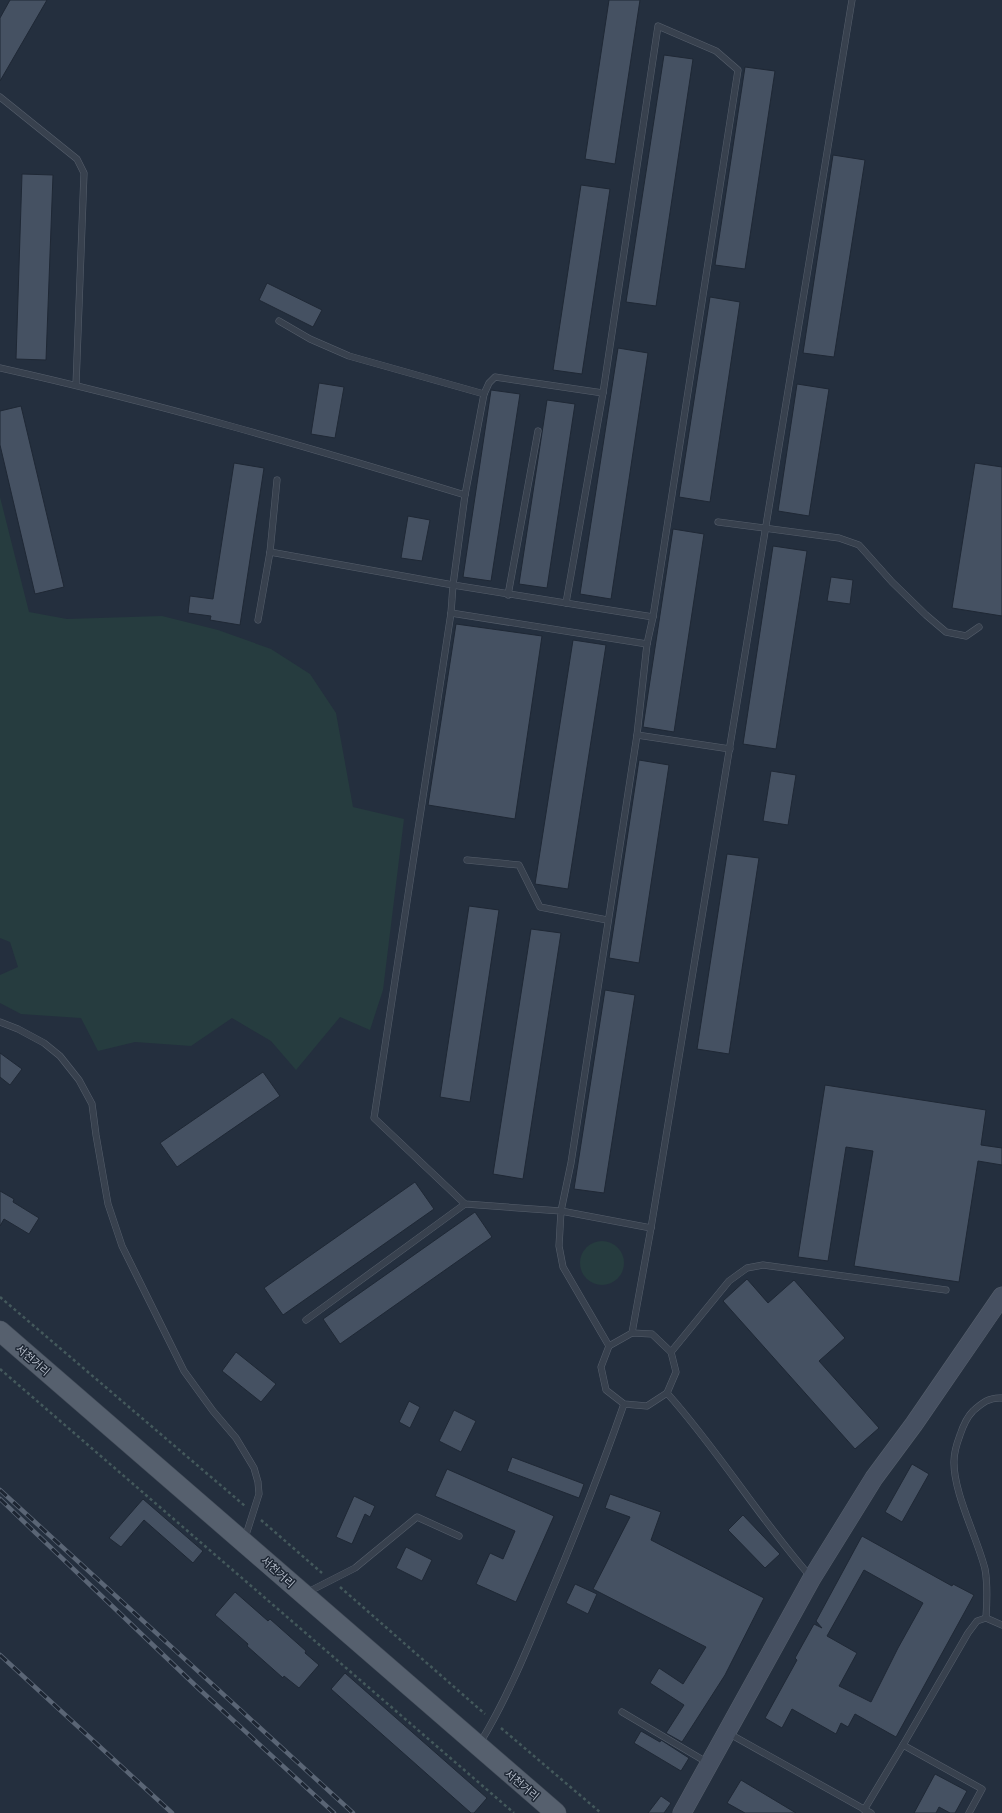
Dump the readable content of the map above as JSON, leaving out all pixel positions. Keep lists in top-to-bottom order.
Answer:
{
  "streets": {
    "main road": ["서천거리"]
  }
}
